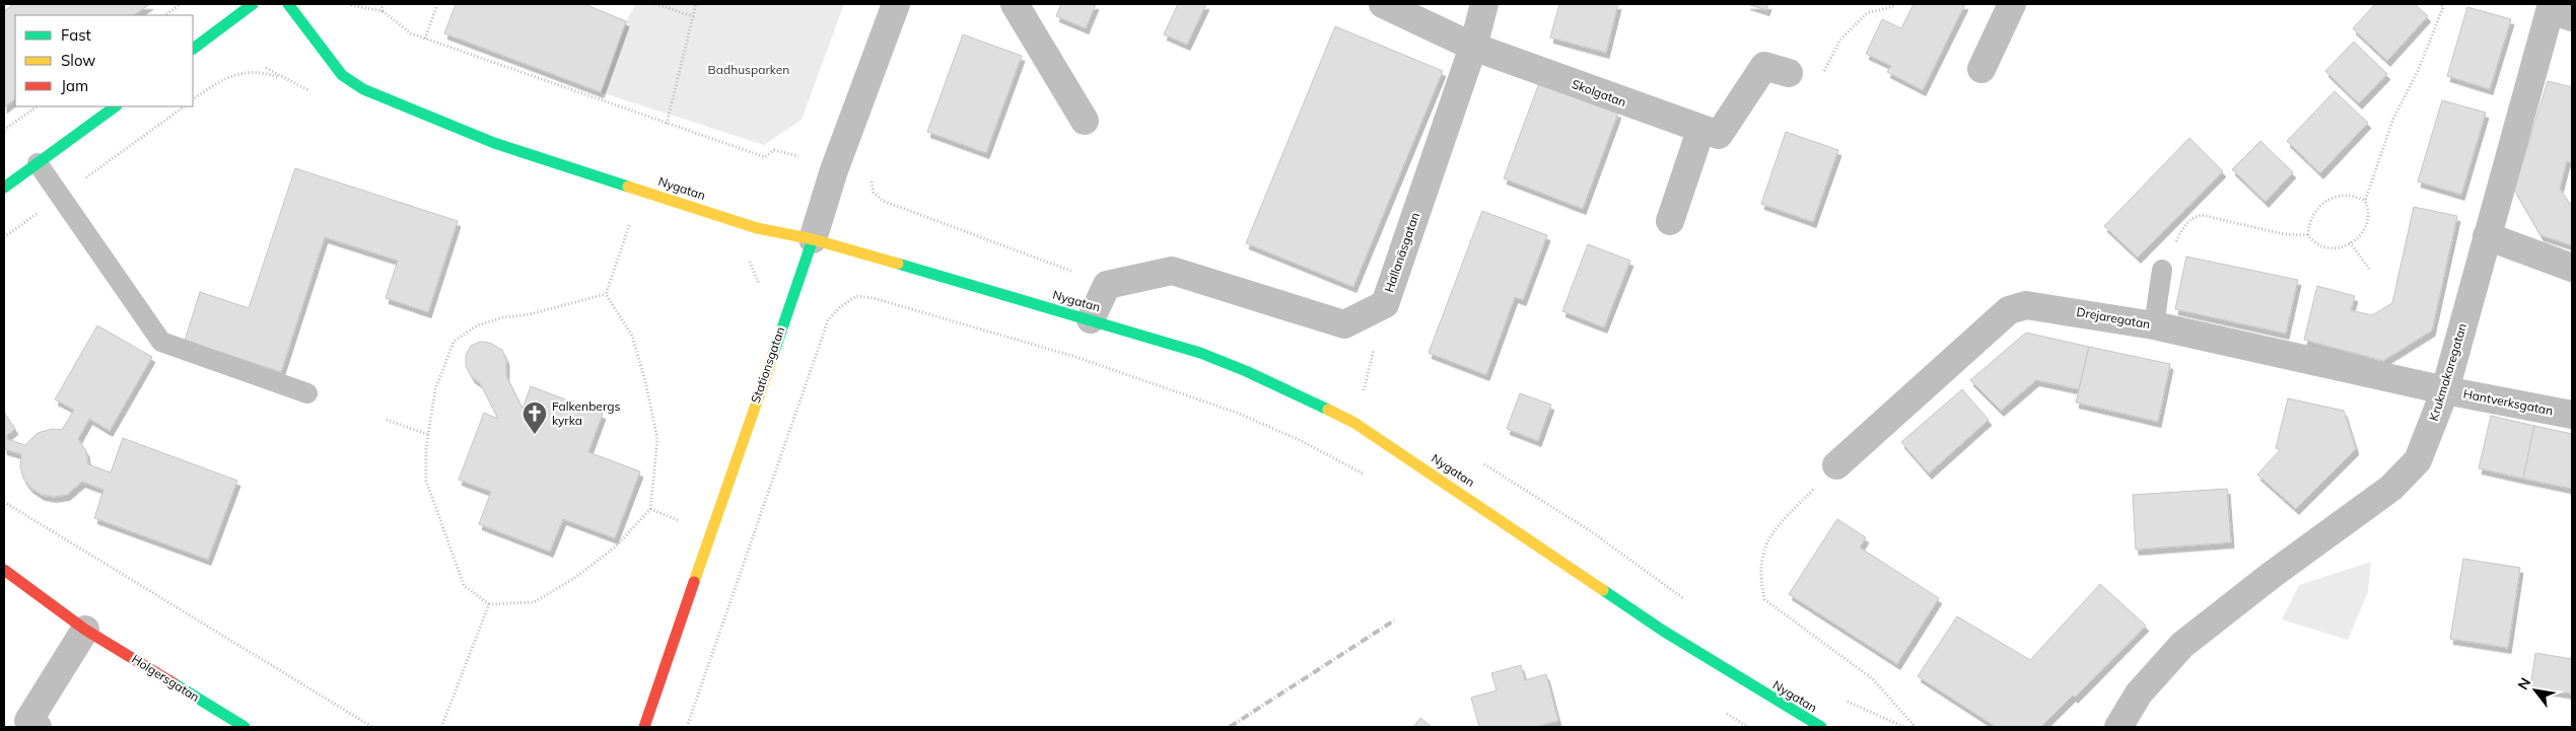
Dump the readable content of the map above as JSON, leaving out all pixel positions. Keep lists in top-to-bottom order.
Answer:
{
  "streets": {
    "street": [
      "Skolgatan",
      "Nygatan",
      "Hallanäsgatan",
      "Drejaregatan",
      "Stationsgatan",
      "Krukmakaregatan",
      "Hantverksgatan",
      "Holgersgatan"
    ]
  },
  "crossings": [
    ["Skolgatan", "Hallanäsgatan"],
    ["Nygatan", "Stationsgatan"],
    ["Drejaregatan", "Krukmakaregatan"],
    ["Drejaregatan", "Hantverksgatan"],
    ["Krukmakaregatan", "Hantverksgatan"]
  ],
  "parks": ["Badhusparken"],
  "places": {
    "church": ["Falkenbergs kyrka"]
  },
  "legend": ["Fast", "Slow", "Jam"],
  "north": "top left"
}
